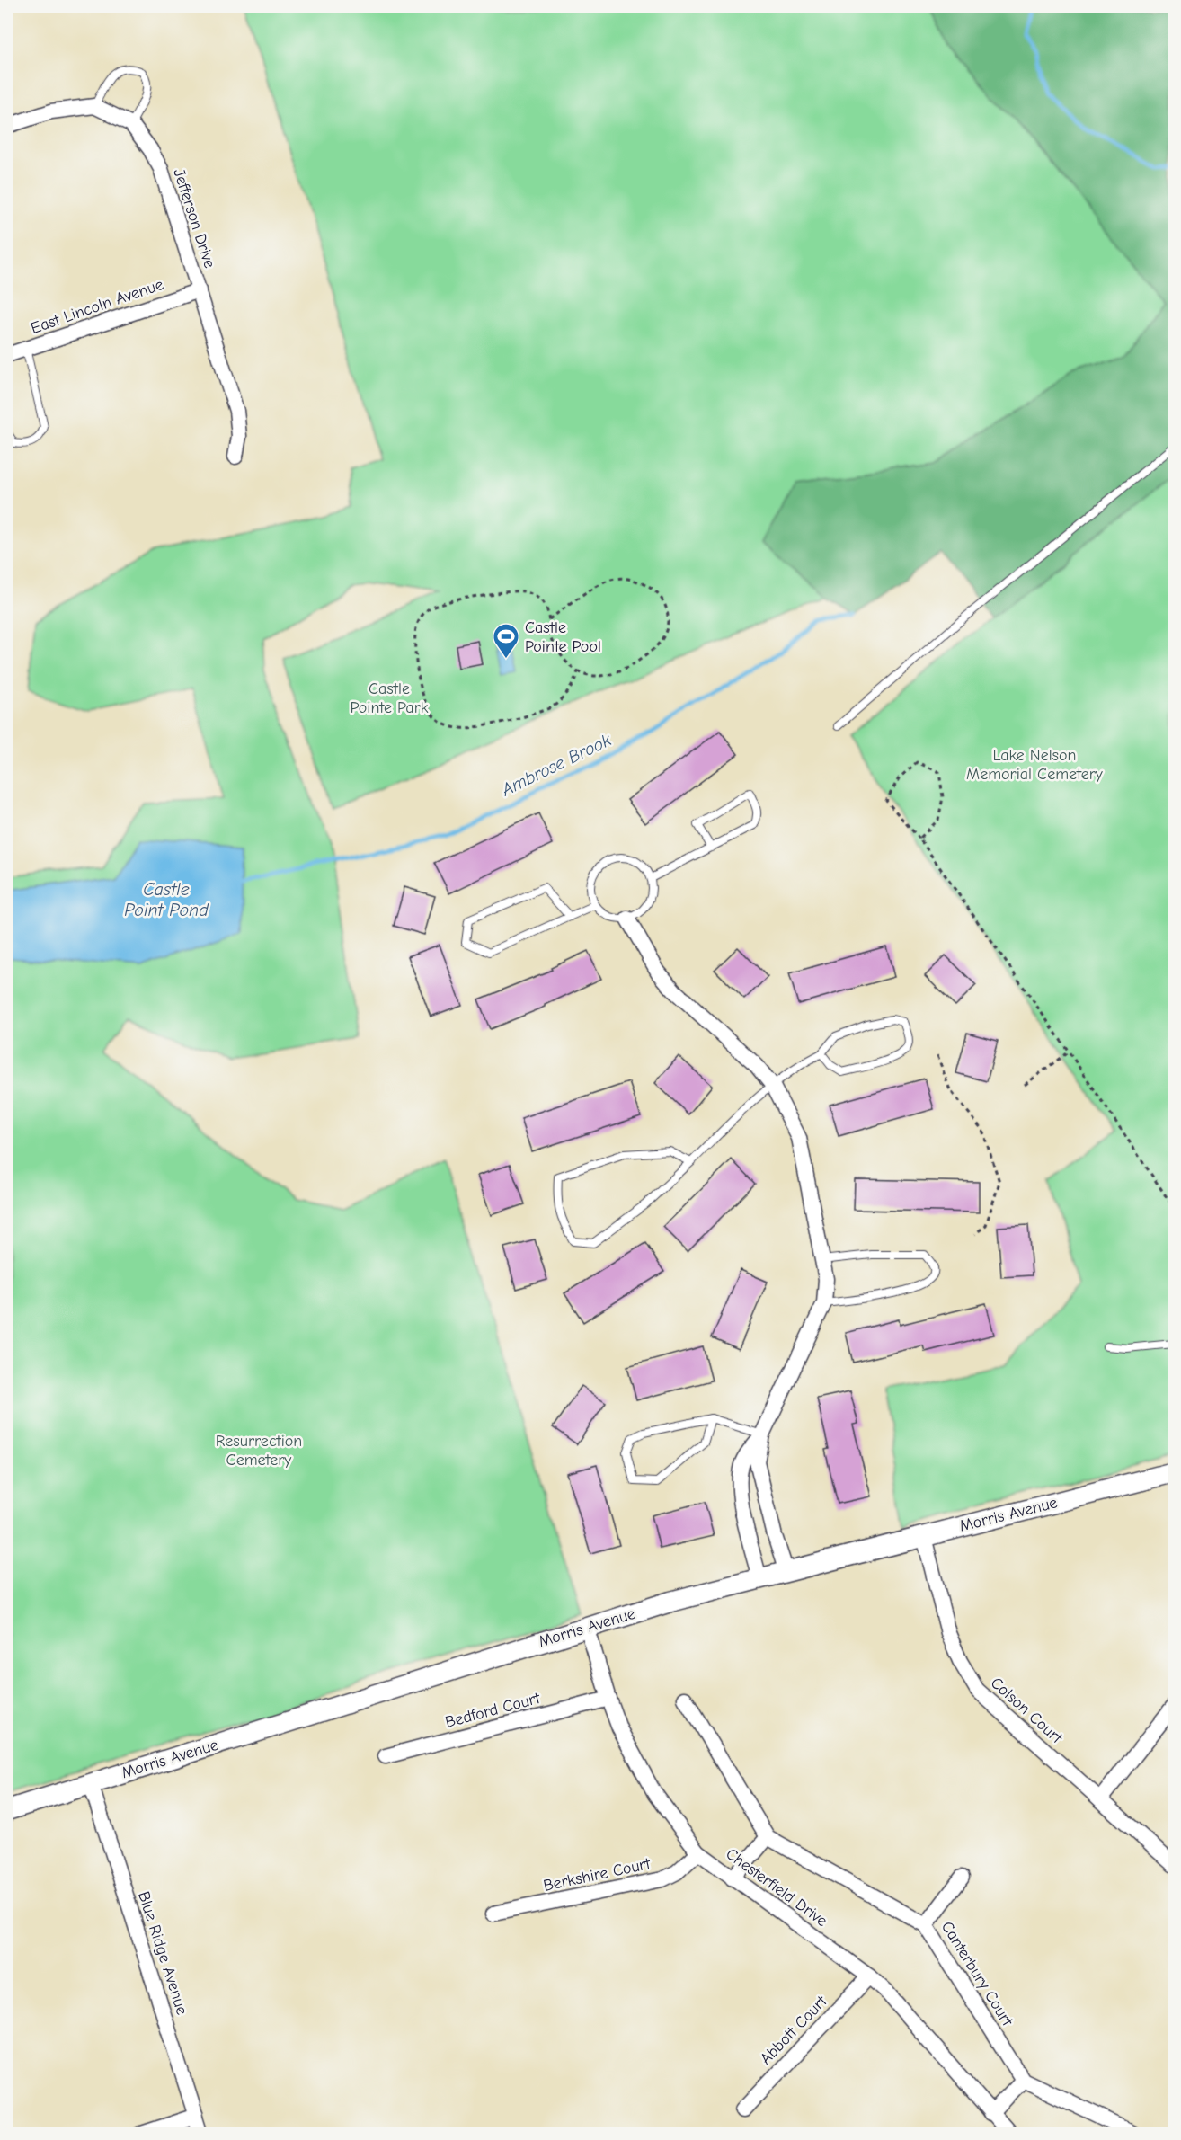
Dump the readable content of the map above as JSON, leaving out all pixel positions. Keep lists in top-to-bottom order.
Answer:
{
  "streets": {
    "street": [
      "Jefferson Drive",
      "East Lincoln Avenue",
      "Morris Avenue",
      "Bedford Court",
      "Colson Court",
      "Berkshire Court",
      "Chesterfield Drive",
      "Blue Ridge Avenue",
      "Canterbury Court",
      "Abbott Court"
    ]
  },
  "crossings": [
    ["Jefferson Drive", "East Lincoln Avenue"],
    ["Morris Avenue", "Colson Court"],
    ["Morris Avenue", "Chesterfield Drive"],
    ["Morris Avenue", "Blue Ridge Avenue"],
    ["Bedford Court", "Chesterfield Drive"],
    ["Berkshire Court", "Chesterfield Drive"],
    ["Chesterfield Drive", "Abbott Court"]
  ],
  "water": ["Ambrose Brook", "Castle Point Pond"],
  "parks": ["Castle Pointe Park", "Lake Nelson Memorial Cemetery", "Resurrection Cemetery"],
  "places": {
    "sports": ["Castle Pointe Pool"]
  }
}
